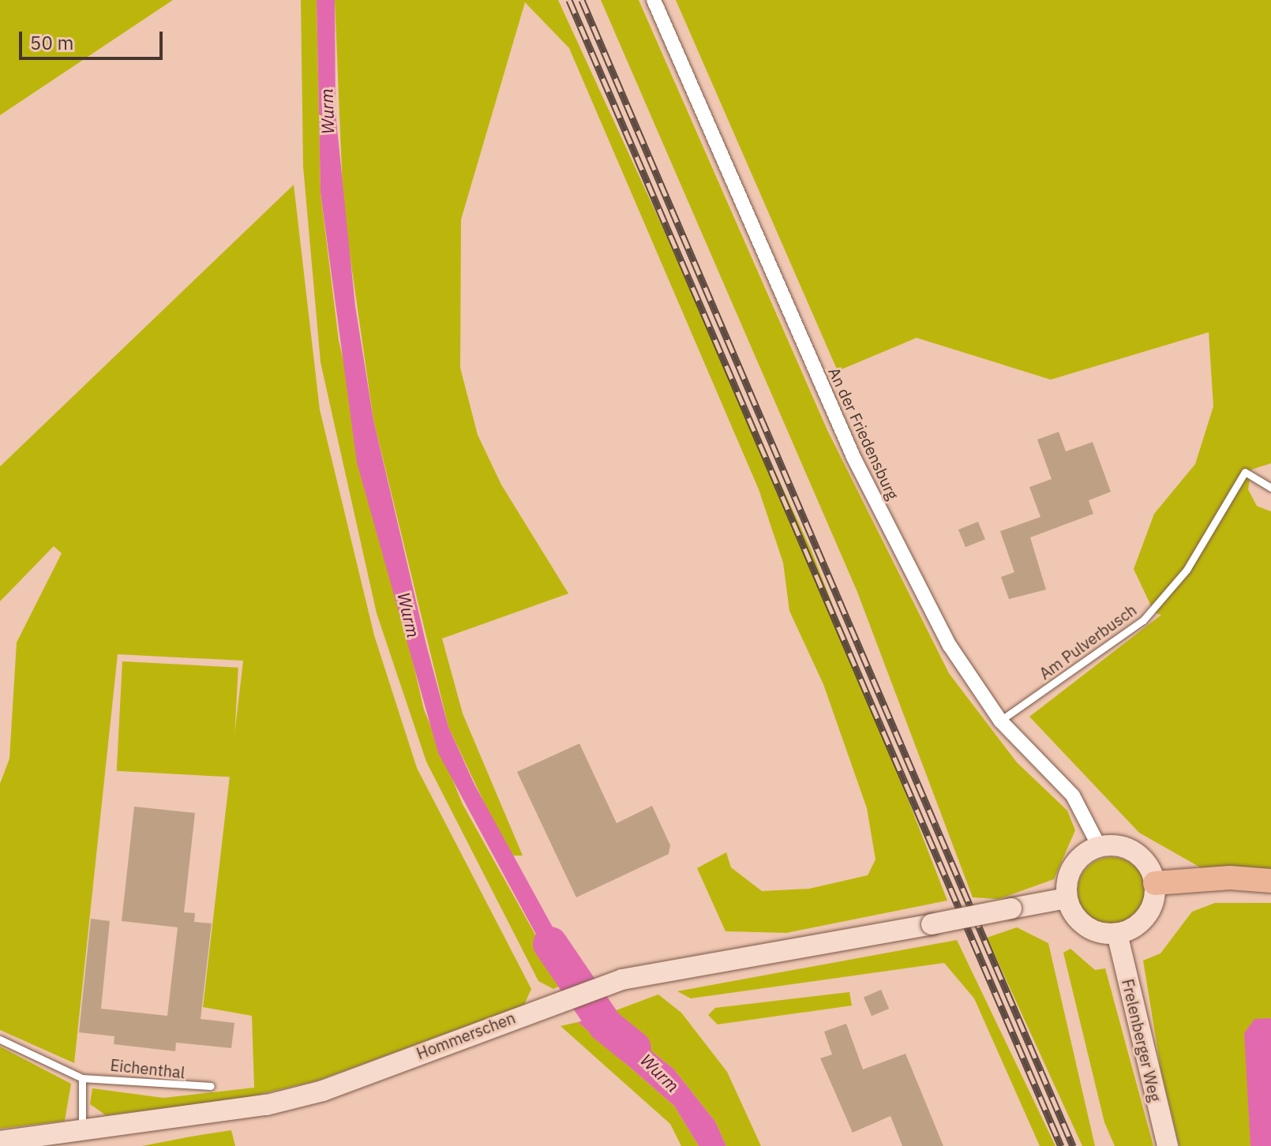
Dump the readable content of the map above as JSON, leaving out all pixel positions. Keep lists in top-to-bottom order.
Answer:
{
  "streets": {
    "main road": ["Hommerschen", "Frelenberger Weg"],
    "street": ["An der Friedensburg"],
    "lane": ["Am Pulverbusch", "Eichenthal"]
  },
  "crossings": [
    ["An der Friedensburg", "Am Pulverbusch"],
    ["An der Friedensburg", "Hommerschen"],
    ["An der Friedensburg", "Frelenberger Weg"],
    ["Hommerschen", "Frelenberger Weg"]
  ],
  "water": ["Wurm"],
  "scale_bar": "50 m"
}
